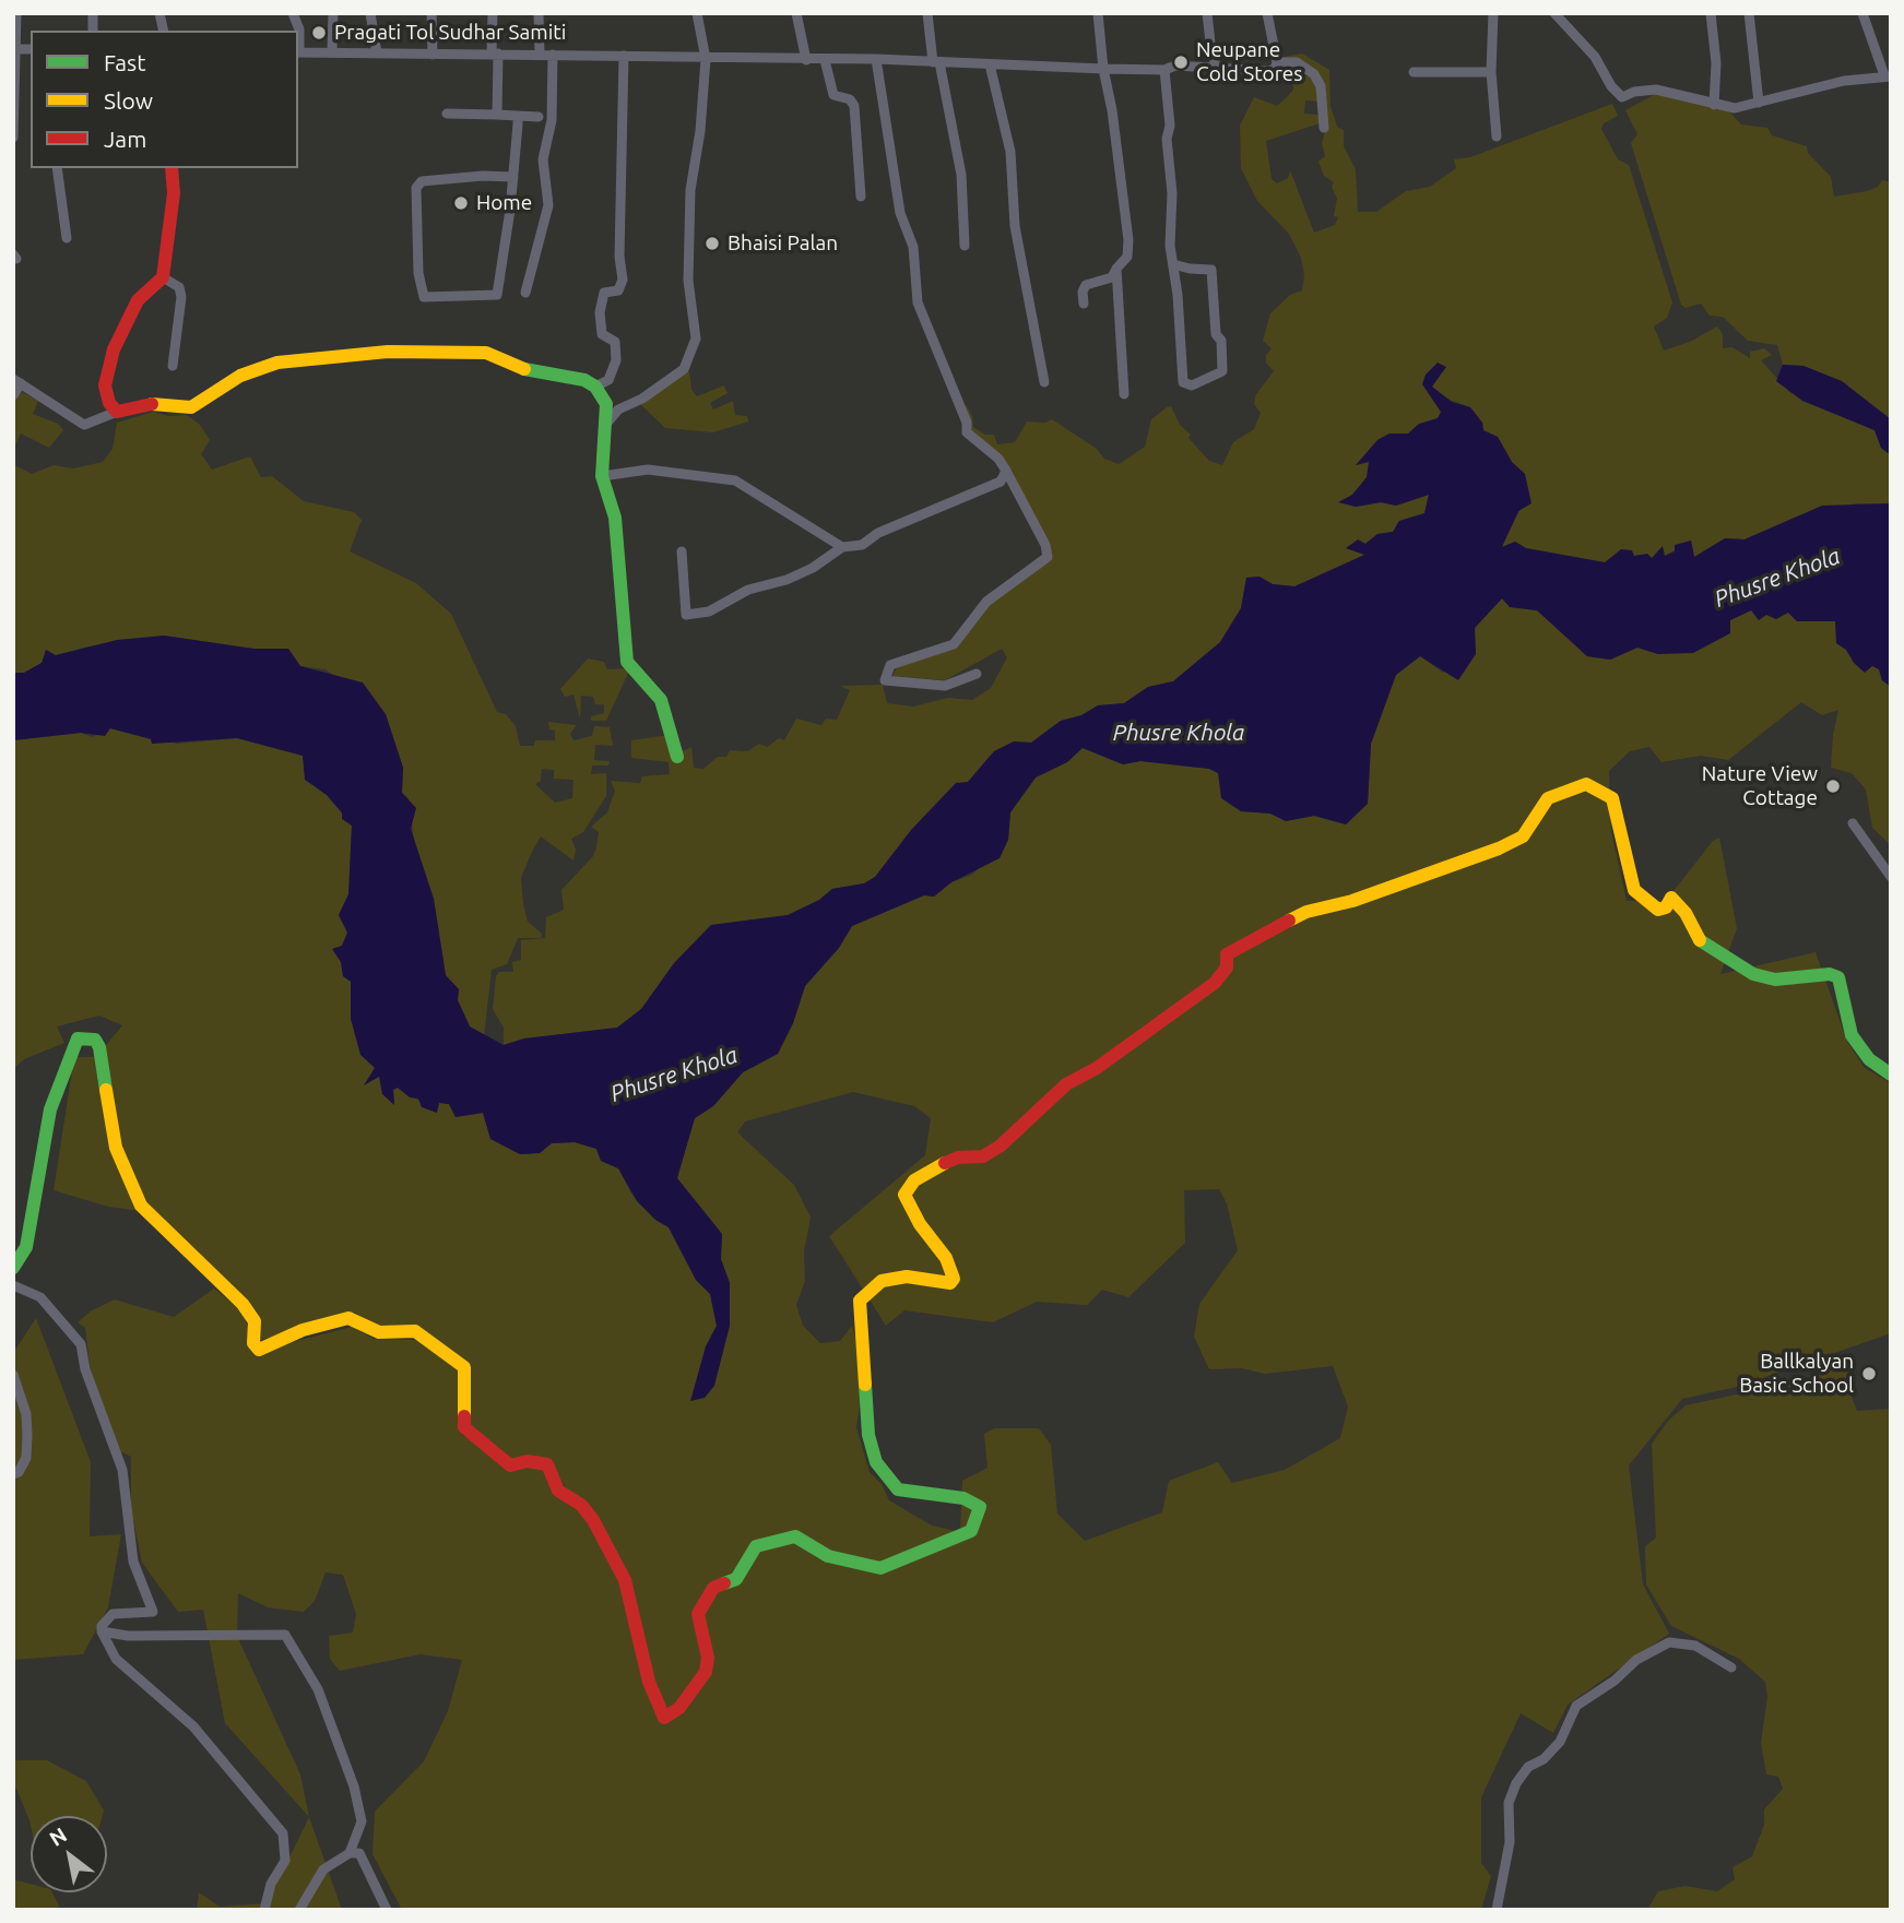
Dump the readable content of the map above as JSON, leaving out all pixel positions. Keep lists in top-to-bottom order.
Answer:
{
  "water": ["Phusre Khola"],
  "places": [
    "Pragati Tol Sudhar Samiti",
    "Neupane Cold Stores",
    "Home",
    "Bhaisi Palan",
    "Nature View Cottage",
    "Ballkalyan Basic School"
  ],
  "legend": ["Fast", "Slow", "Jam"],
  "north": "top left"
}
